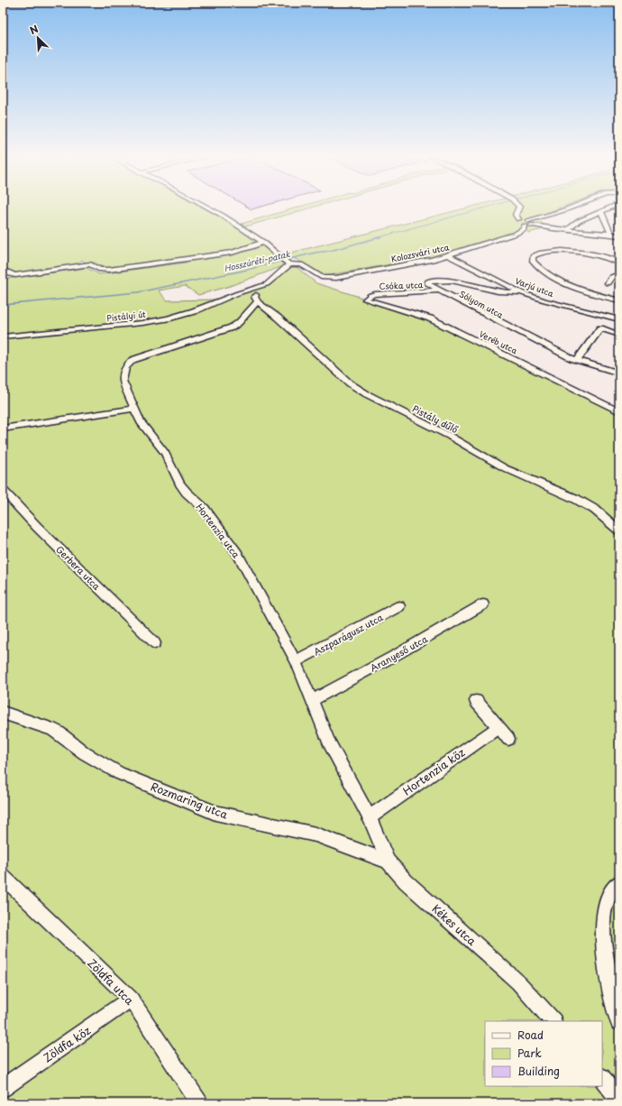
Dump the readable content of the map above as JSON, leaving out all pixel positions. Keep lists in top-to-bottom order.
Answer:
{
  "streets": {
    "street": [
      "Kolozsvári utca",
      "Csóka utca",
      "Varjú utca",
      "Sólyom utca",
      "Pistályi út",
      "Veréb utca",
      "Pistály dűlő",
      "Hortenzia utca",
      "Gerbera utca",
      "Aszparágusz utca",
      "Aranyeső utca",
      "Hortenzia köz",
      "Rozmaring utca",
      "Kékes utca",
      "Zöldfa utca",
      "Zöldfa köz"
    ]
  },
  "crossings": [
    ["Kolozsvári utca", "Varjú utca"],
    ["Kolozsvári utca", "Hortenzia utca"],
    ["Csóka utca", "Sólyom utca"],
    ["Csóka utca", "Veréb utca"],
    ["Varjú utca", "Sólyom utca"],
    ["Pistályi út", "Pistály dűlő"],
    ["Pistályi út", "Hortenzia utca"],
    ["Pistály dűlő", "Hortenzia utca"],
    ["Hortenzia utca", "Aszparágusz utca"],
    ["Hortenzia utca", "Aranyeső utca"],
    ["Hortenzia utca", "Hortenzia köz"],
    ["Hortenzia utca", "Kékes utca"],
    ["Hortenzia köz", "Kékes utca"],
    ["Rozmaring utca", "Kékes utca"],
    ["Zöldfa utca", "Zöldfa köz"]
  ],
  "water": ["Hosszúréti-patak"],
  "legend": ["Road", "Park", "Building"],
  "north": "top left"
}
